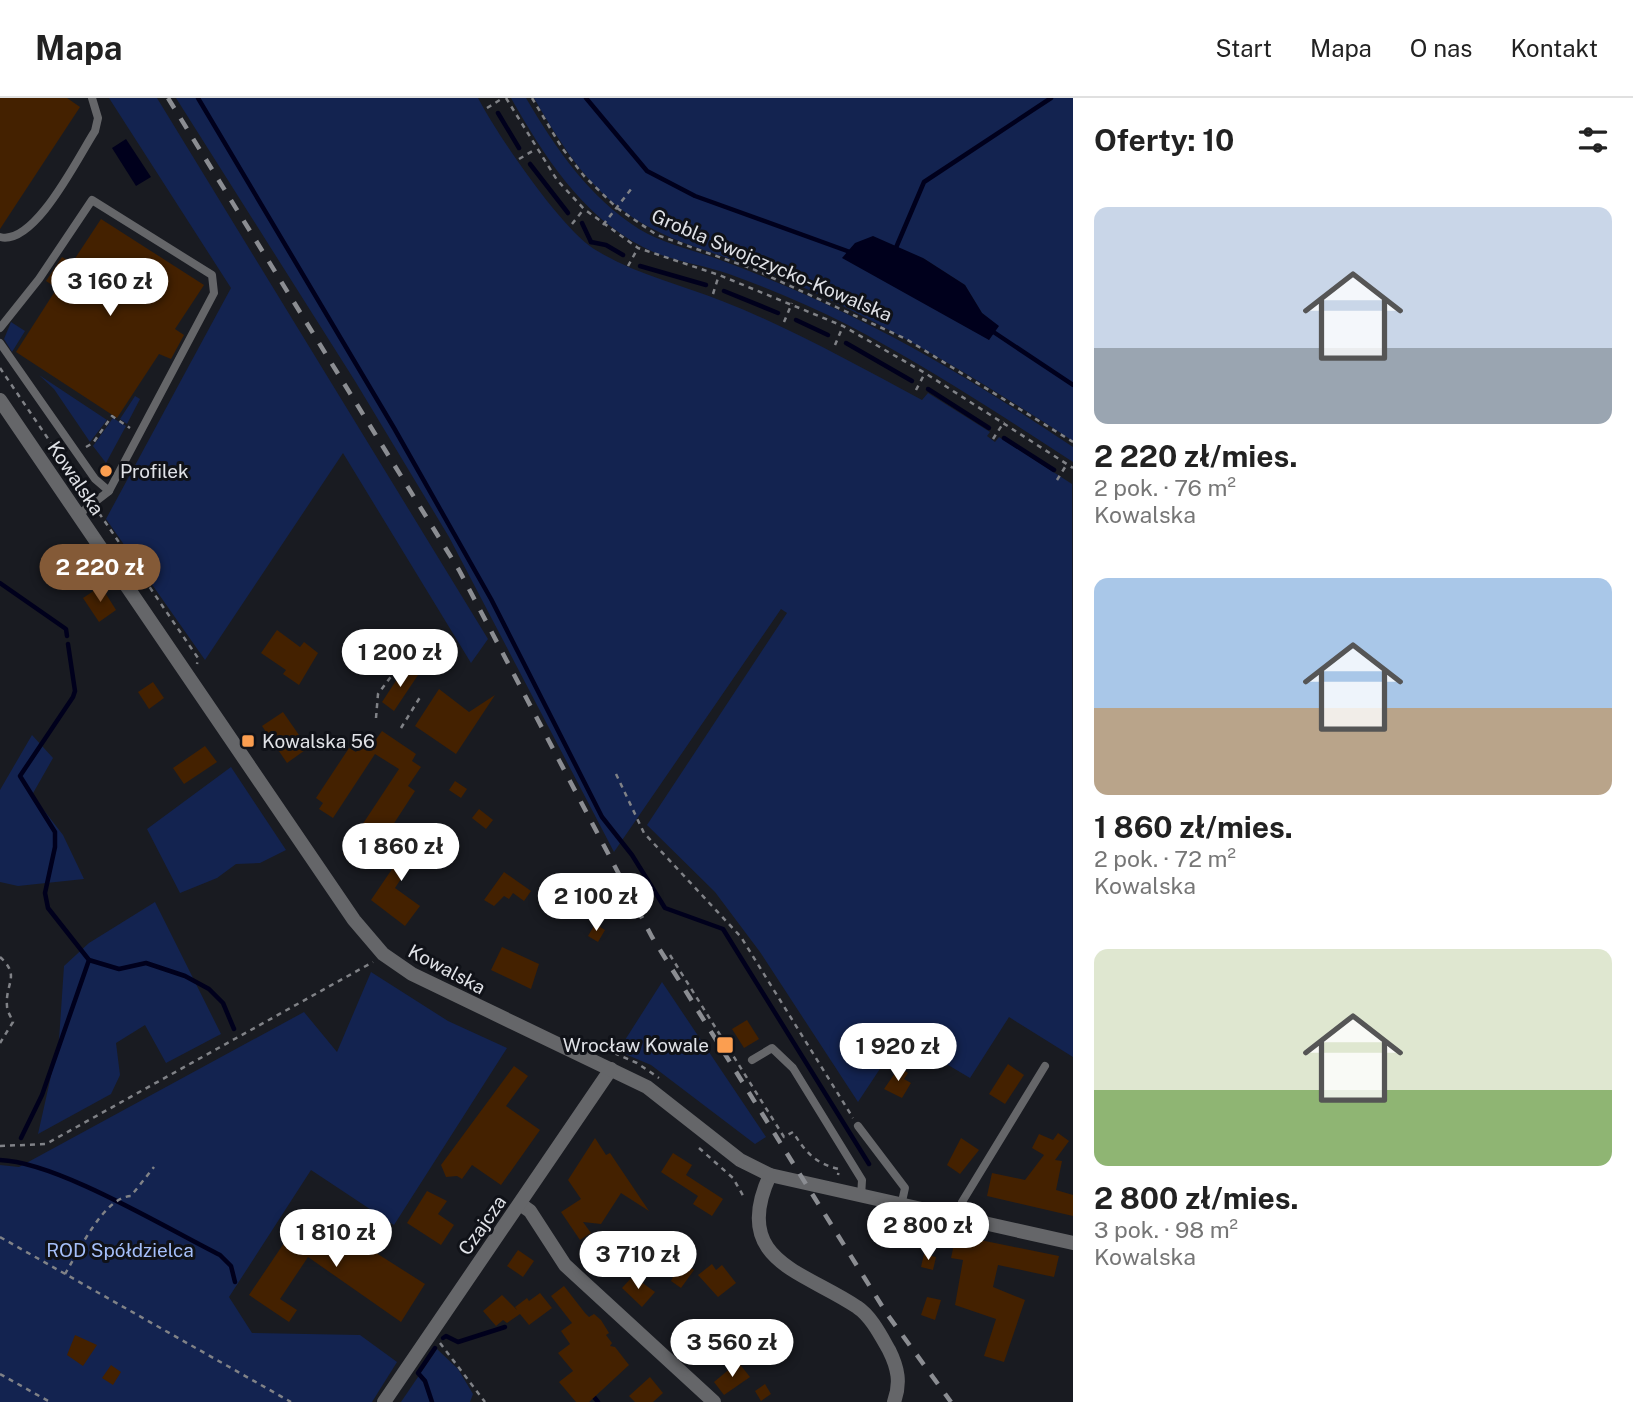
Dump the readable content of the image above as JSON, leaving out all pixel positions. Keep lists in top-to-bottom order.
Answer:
{
  "streets": {
    "street": ["Kowalska", "Czajcza"],
    "path": ["Grobla Swojczycko-Kowalska"]
  },
  "crossings": [
    ["Kowalska", "Czajcza"]
  ],
  "parks": ["ROD Spółdzielca"],
  "places": {
    "other": ["Profilek"],
    "transit": ["Kowalska 56", "Wrocław Kowale"]
  },
  "page": {
    "header": "Mapa",
    "nav": [
      "Start",
      "Mapa",
      "O nas",
      "Kontakt"
    ],
    "heading": "Oferty: 10",
    "list": [
      {
        "name": "2 220 zł/mies.",
        "note": "2 pok. · 76 m² · Kowalska"
      },
      {
        "name": "1 860 zł/mies.",
        "note": "2 pok. · 72 m² · Kowalska"
      },
      {
        "name": "2 800 zł/mies.",
        "note": "3 pok. · 98 m² · Kowalska"
      }
    ],
    "price": [
      "3 160 zł",
      "2 220 zł",
      "1 200 zł",
      "1 860 zł",
      "2 100 zł",
      "1 920 zł",
      "2 800 zł",
      "1 810 zł",
      "3 710 zł",
      "3 560 zł"
    ]
  }
}
